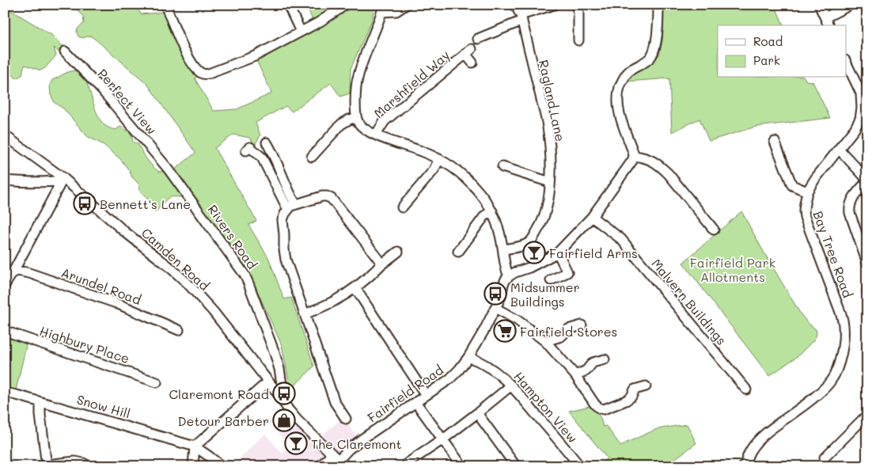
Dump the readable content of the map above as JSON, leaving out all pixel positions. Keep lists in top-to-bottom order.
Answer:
{
  "streets": {
    "street": [
      "Marshfield Way",
      "Ragland Lane",
      "Perfect View",
      "Rivers Road",
      "Bay Tree Road",
      "Camden Road",
      "Arundel Road",
      "Malvern Buildings",
      "Highbury Place",
      "Fairfield Road",
      "Snow Hill",
      "Hampton View"
    ]
  },
  "crossings": [
    ["Marshfield Way", "Ragland Lane"],
    ["Marshfield Way", "Fairfield Road"],
    ["Perfect View", "Rivers Road"],
    ["Rivers Road", "Camden Road"],
    ["Camden Road", "Fairfield Road"],
    ["Fairfield Road", "Hampton View"]
  ],
  "parks": ["Fairfield Park Allotments"],
  "places": {
    "bus stop": ["Bennett's Lane", "Midsummer Buildings", "Claremont Road"],
    "bar": ["Fairfield Arms", "The Claremont"],
    "supermarket": ["Fairfield Stores"],
    "shop": ["Detour Barber"]
  },
  "legend": ["Road", "Park"]
}
